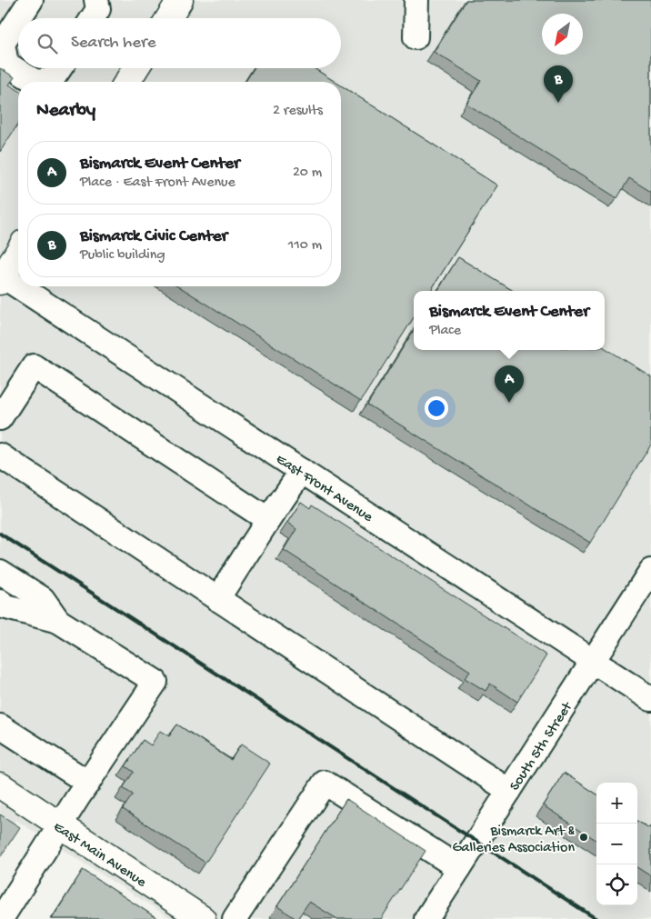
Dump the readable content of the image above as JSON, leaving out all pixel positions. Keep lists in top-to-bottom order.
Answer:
{
  "streets": {
    "main road": ["East Main Avenue"],
    "street": ["East Front Avenue", "South 5th Street"]
  },
  "crossings": [
    ["East Front Avenue", "South 5th Street"]
  ],
  "places": ["Bismarck Art & Galleries Association"],
  "north": "bottom left",
  "page": {
    "search": "Search here",
    "pins": ["B", "A"],
    "heading": ["Nearby", "2 results"],
    "list": [
      {
        "mark": "A",
        "name": "Bismarck Event Center",
        "note": "Place · East Front Avenue",
        "value": "20 m"
      },
      {
        "mark": "B",
        "name": "Bismarck Civic Center",
        "note": "Public building",
        "value": "110 m"
      }
    ],
    "popup": ["Bismarck Event Center", "Place"],
    "map_buttons": ["+", "−"]
  }
}
